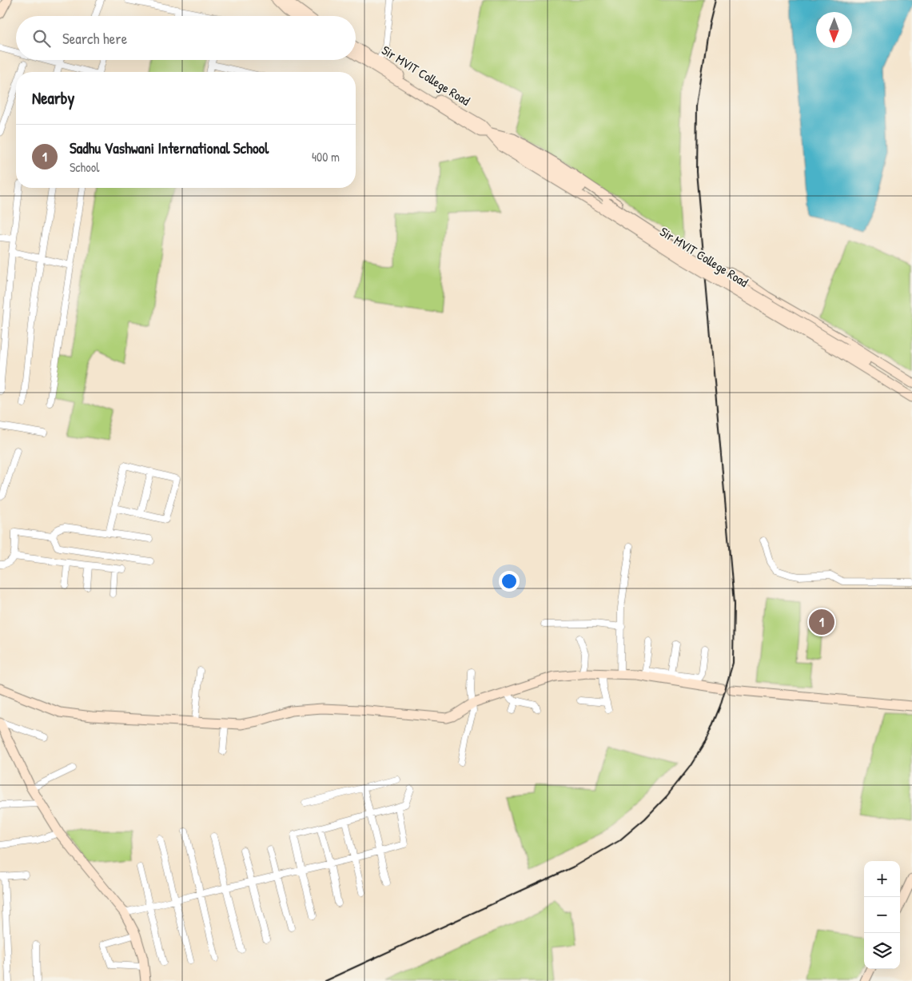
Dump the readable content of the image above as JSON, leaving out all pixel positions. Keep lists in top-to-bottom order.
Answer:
{
  "streets": {
    "main road": ["Sir MVIT College Road"]
  },
  "north": "bottom",
  "page": {
    "search": "Search here",
    "heading": "Nearby",
    "list": [
      {
        "mark": "1",
        "name": "Sadhu Vashwani International School",
        "note": "School",
        "value": "400 m"
      }
    ],
    "pins": "1",
    "map_buttons": ["+", "−"]
  }
}
